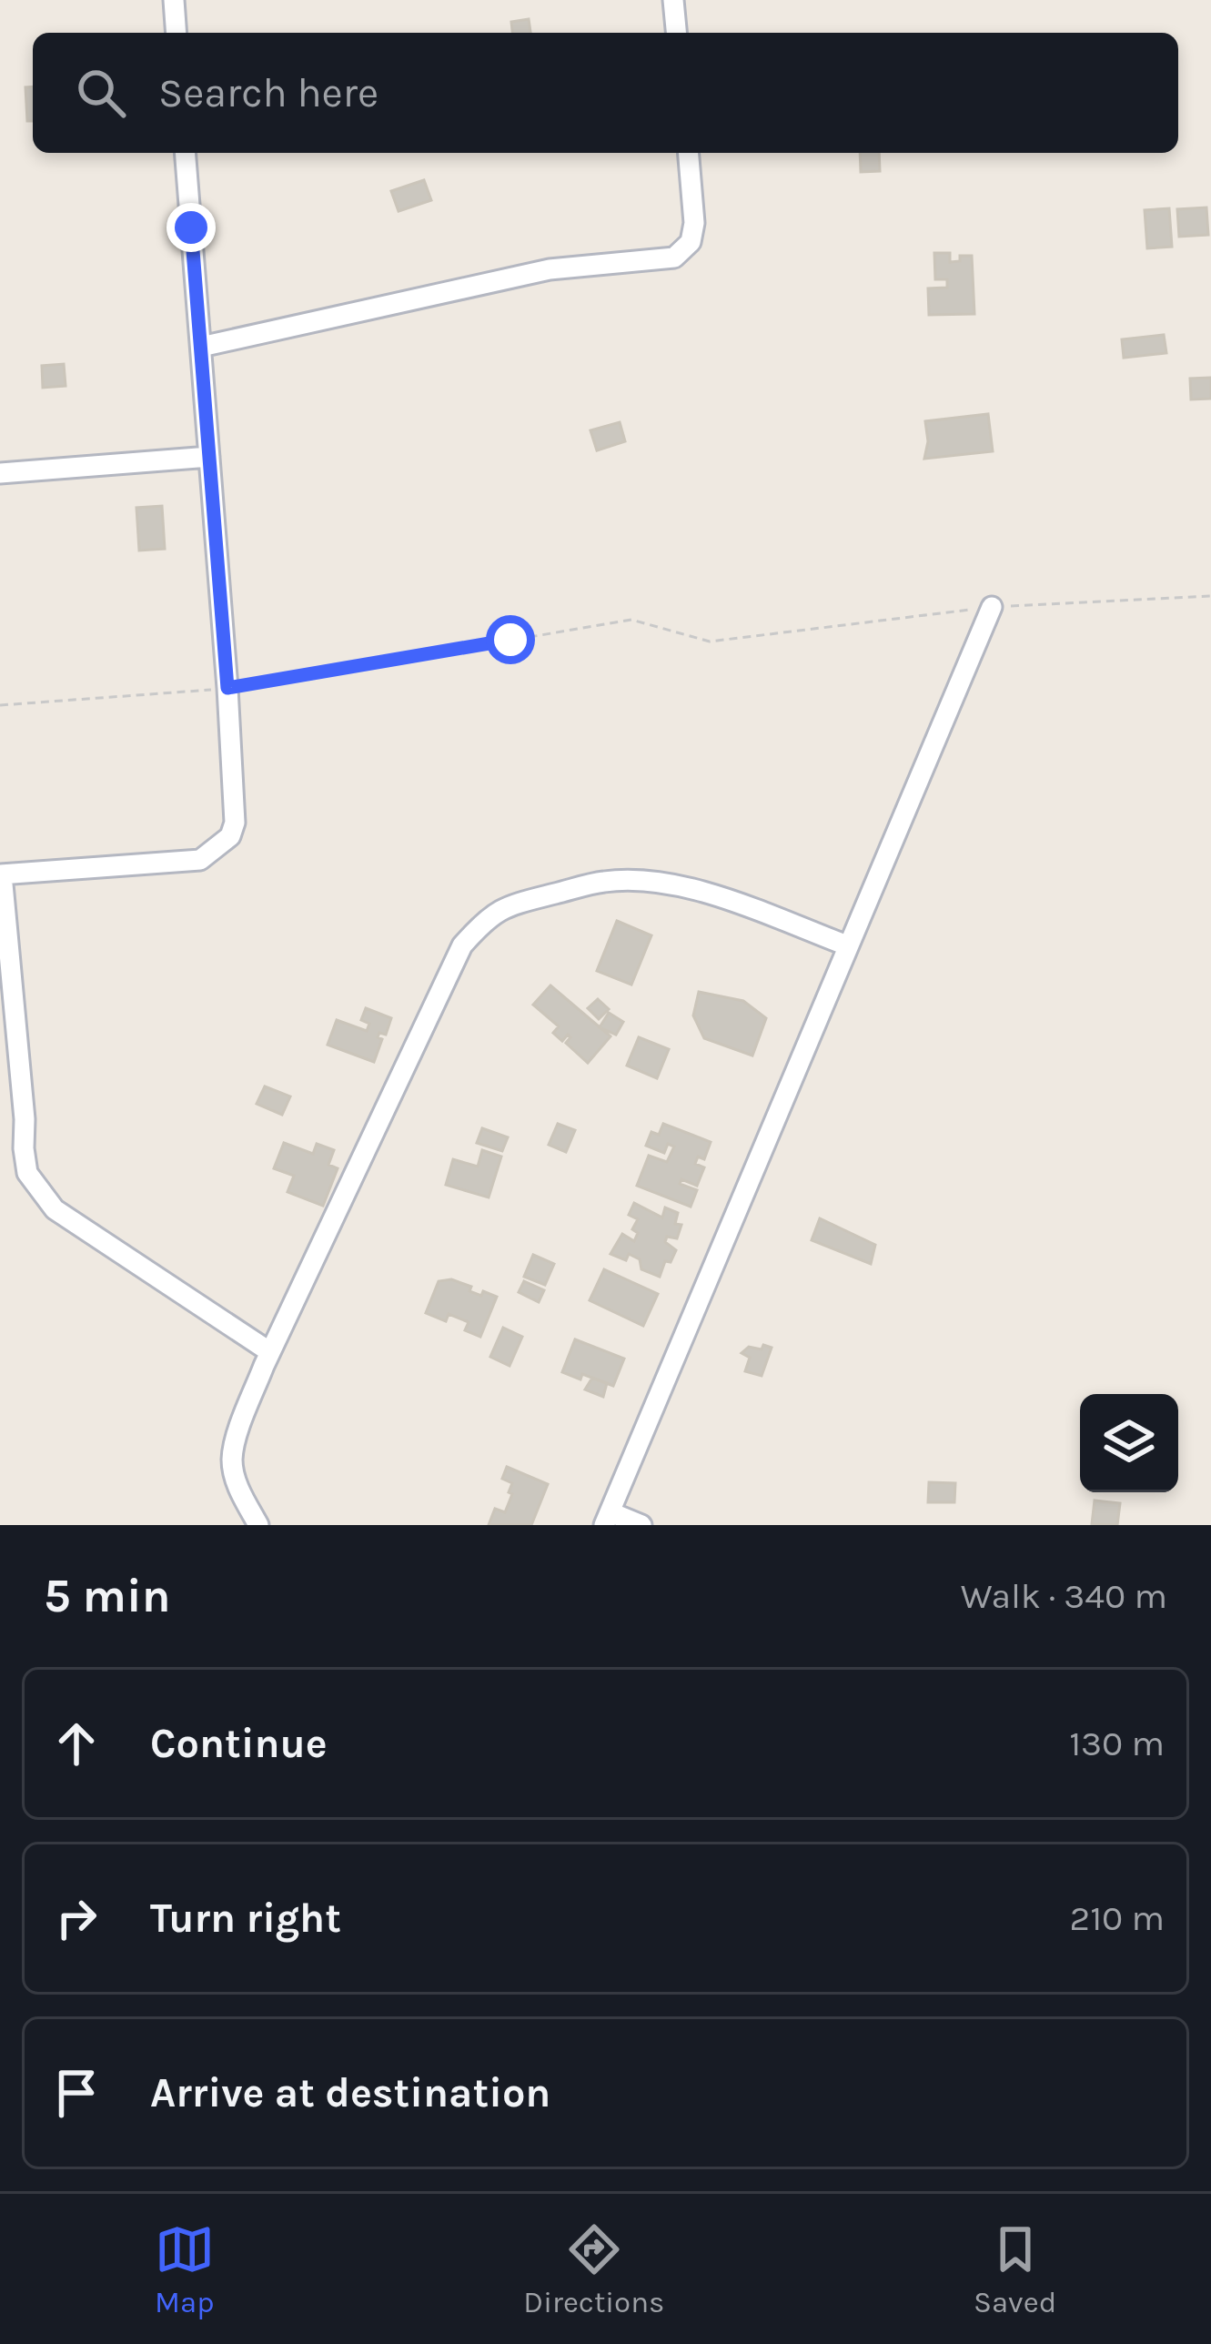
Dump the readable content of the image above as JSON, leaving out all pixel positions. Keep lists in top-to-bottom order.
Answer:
{
  "page": {
    "search": "Search here",
    "heading": ["5 min", "Walk · 340 m"],
    "list": [
      ["Continue", "130 m"],
      ["Turn right", "210 m"],
      "Arrive at destination"
    ],
    "nav": ["Map", "Directions", "Saved"]
  }
}
